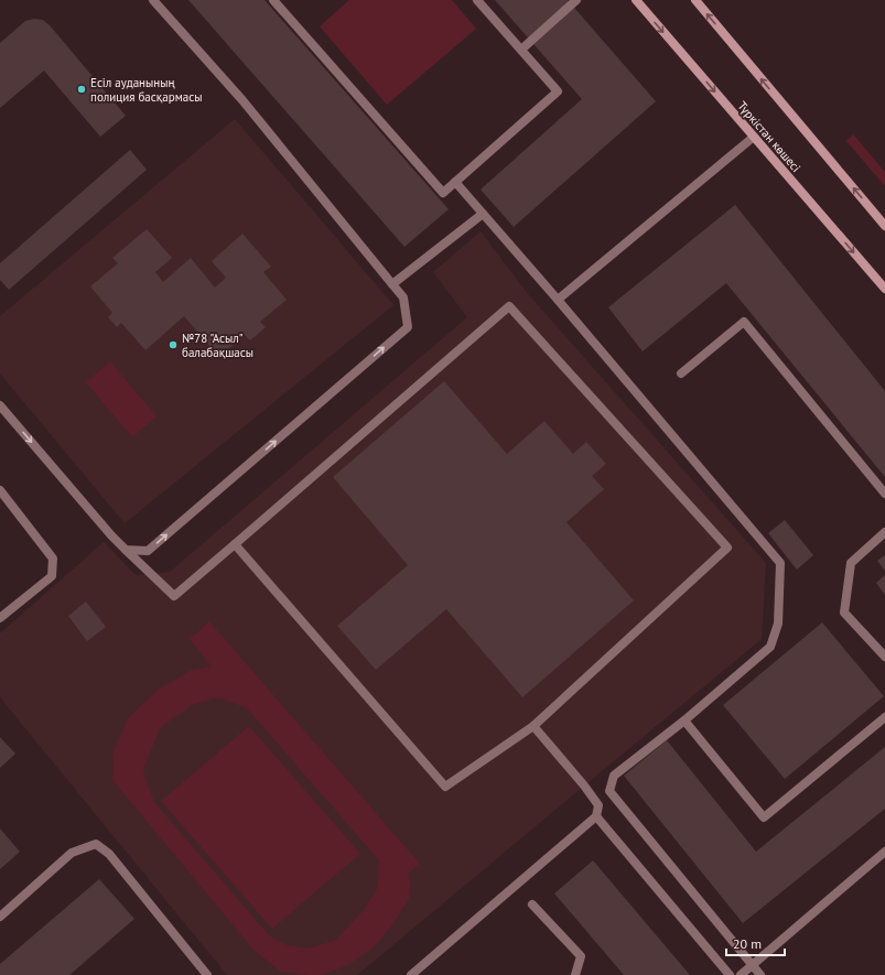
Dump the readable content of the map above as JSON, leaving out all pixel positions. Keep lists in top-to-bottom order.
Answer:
{
  "streets": {
    "main road": ["Түркістан көшесі"]
  },
  "places": ["Есіл ауданының полиция басқармасы", "№78 \"Асыл\" балабақшасы"],
  "scale_bar": "20 m"
}
